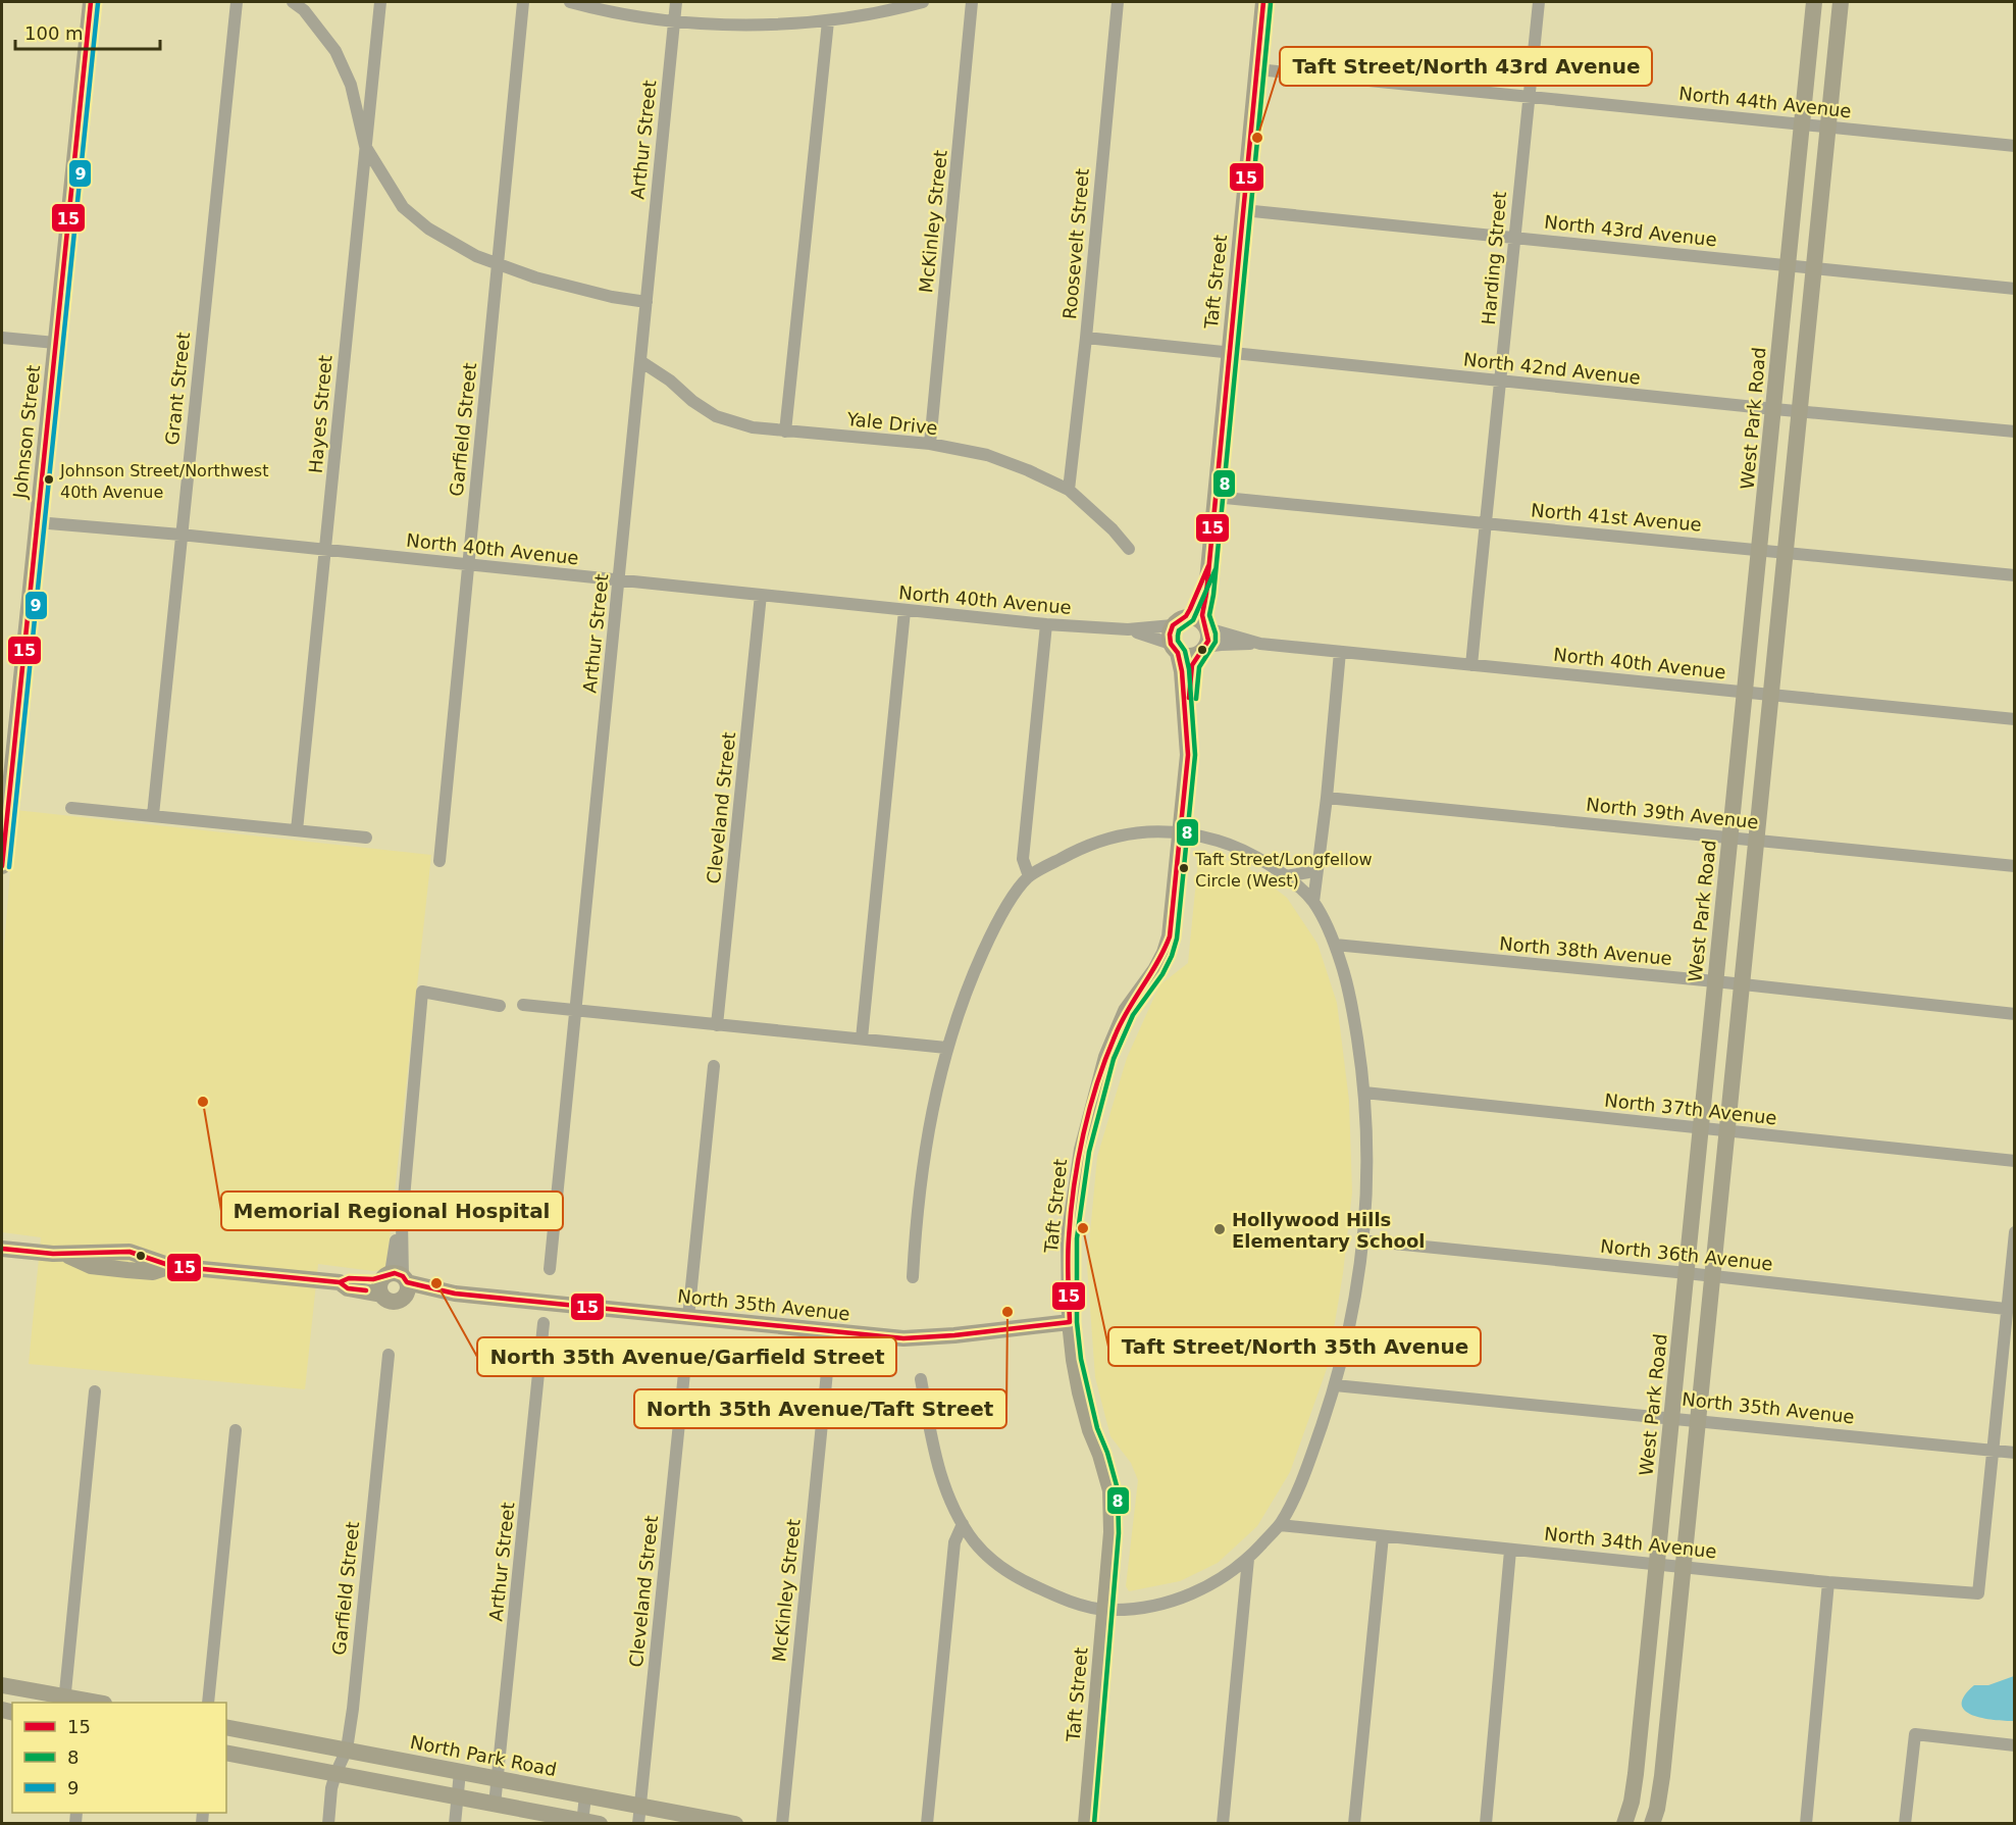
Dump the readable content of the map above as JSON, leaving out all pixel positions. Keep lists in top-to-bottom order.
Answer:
{
  "streets": {
    "street": [
      "North 44th Avenue",
      "Arthur Street",
      "McKinley Street",
      "North 43rd Avenue",
      "Roosevelt Street",
      "Harding Street",
      "Taft Street",
      "North 42nd Avenue",
      "Grant Street",
      "Hayes Street",
      "West Park Road",
      "Yale Drive",
      "Garfield Street",
      "Johnson Street",
      "North 41st Avenue",
      "North 40th Avenue",
      "Cleveland Street",
      "North 39th Avenue",
      "North 38th Avenue",
      "North 37th Avenue",
      "North 36th Avenue",
      "North 35th Avenue",
      "North 34th Avenue",
      "North Park Road"
    ]
  },
  "crossings": [
    ["North 44th Avenue", "Harding Street"],
    ["North 44th Avenue", "Taft Street"],
    ["North 44th Avenue", "West Park Road"],
    ["Arthur Street", "Yale Drive"],
    ["Arthur Street", "North 40th Avenue"],
    ["Arthur Street", "North Park Road"],
    ["McKinley Street", "Yale Drive"],
    ["North 43rd Avenue", "Harding Street"],
    ["North 43rd Avenue", "Taft Street"],
    ["North 43rd Avenue", "West Park Road"],
    ["Roosevelt Street", "North 42nd Avenue"],
    ["Roosevelt Street", "Yale Drive"],
    ["Harding Street", "North 42nd Avenue"],
    ["Harding Street", "North 41st Avenue"],
    ["Harding Street", "North 40th Avenue"],
    ["Taft Street", "North 42nd Avenue"],
    ["Taft Street", "North 41st Avenue"],
    ["Taft Street", "North 40th Avenue"],
    ["Taft Street", "North 35th Avenue"],
    ["North 42nd Avenue", "West Park Road"],
    ["Grant Street", "North 40th Avenue"],
    ["Hayes Street", "North 40th Avenue"],
    ["West Park Road", "North 41st Avenue"],
    ["West Park Road", "North 40th Avenue"],
    ["West Park Road", "North 39th Avenue"],
    ["West Park Road", "North 38th Avenue"],
    ["West Park Road", "North 37th Avenue"],
    ["West Park Road", "North 36th Avenue"],
    ["West Park Road", "North 35th Avenue"],
    ["West Park Road", "North 34th Avenue"],
    ["Garfield Street", "North 40th Avenue"],
    ["Garfield Street", "North Park Road"],
    ["Johnson Street", "North 40th Avenue"],
    ["North 40th Avenue", "Cleveland Street"],
    ["Cleveland Street", "North Park Road"],
    ["North 35th Avenue", "North 34th Avenue"]
  ],
  "places": [
    "Taft Street/North 43rd Avenue",
    "Johnson Street/Northwest 40th Avenue",
    "Taft Street/Longfellow Circle (West)",
    "Memorial Regional Hospital",
    "Taft Street/North 35th Avenue",
    "Hollywood Hills Elementary School",
    "North 35th Avenue/Garfield Street",
    "North 35th Avenue/Taft Street"
  ],
  "lines": ["transit line 15", "transit line 8", "transit line 9"],
  "legend": ["15", "8", "9"],
  "scale_bar": "100 m"
}
